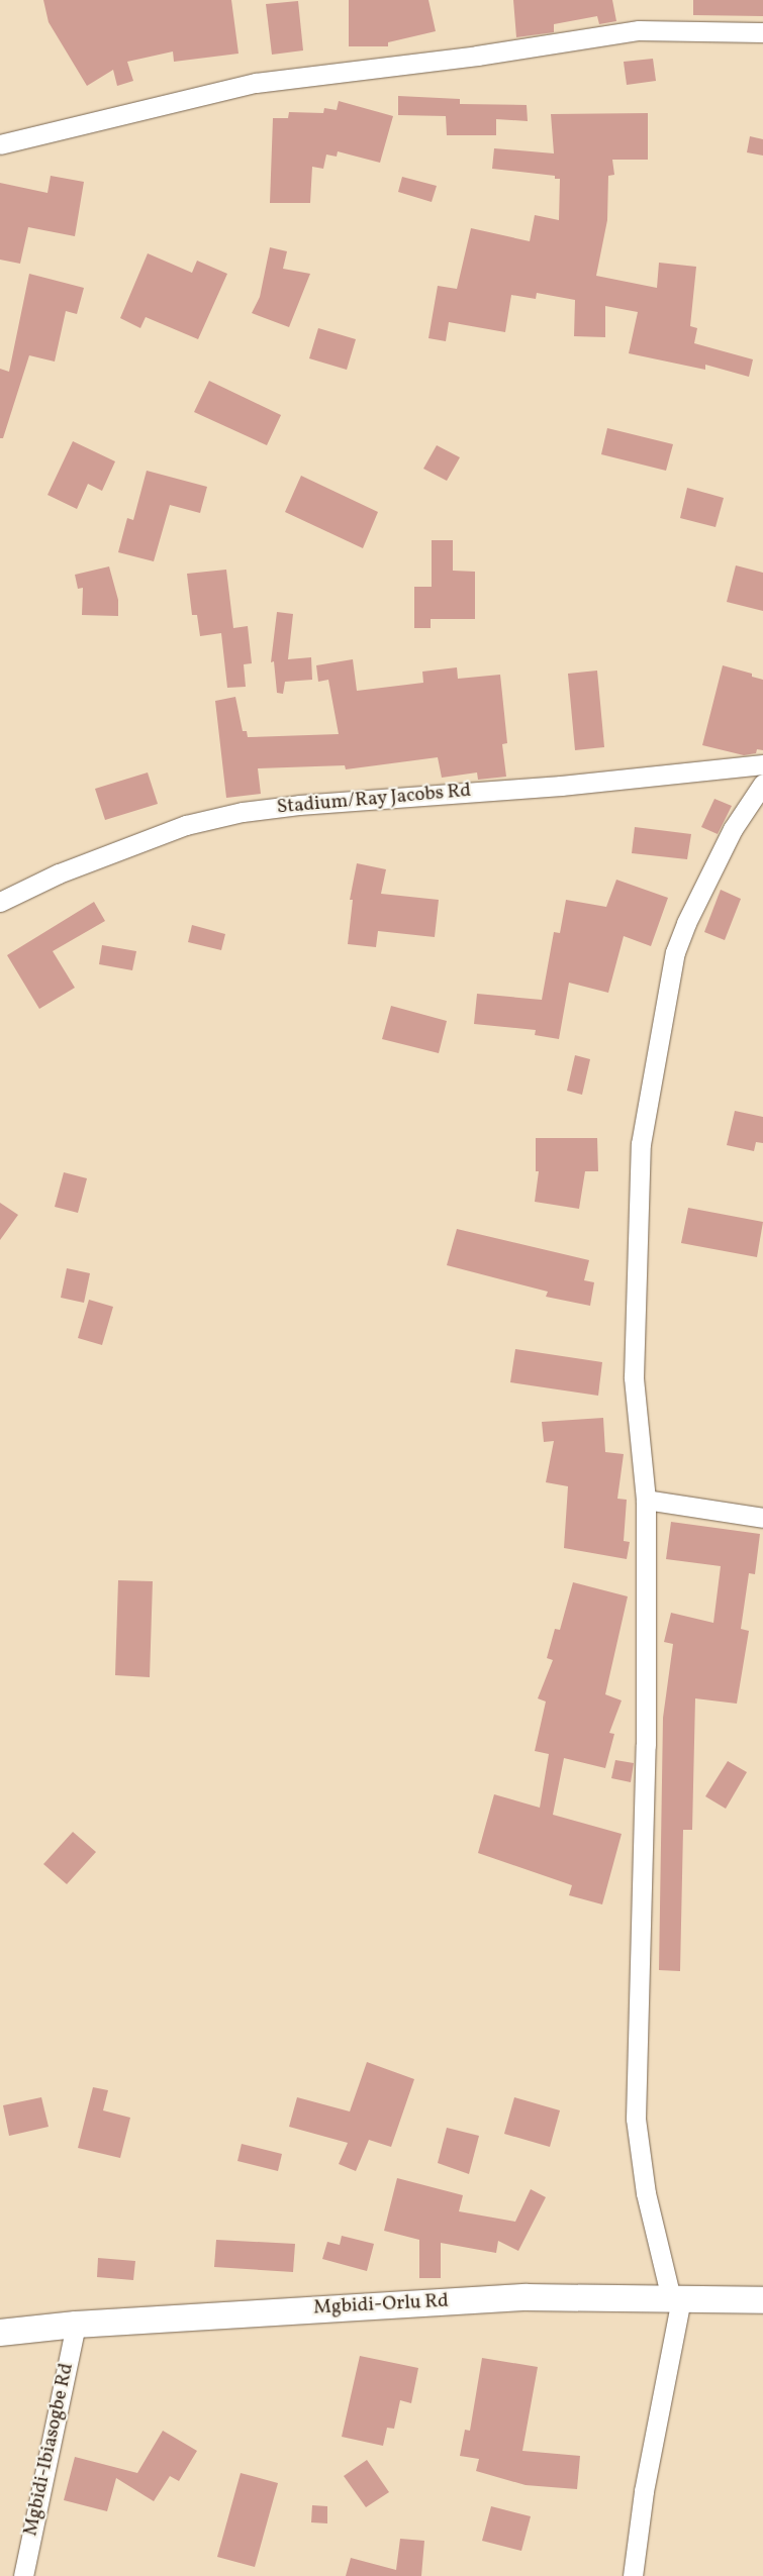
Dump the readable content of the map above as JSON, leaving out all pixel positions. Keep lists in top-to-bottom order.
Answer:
{
  "streets": {
    "main road": ["Mgbidi-Orlu Rd"],
    "street": ["Stadium/Ray Jacobs Rd", "Mgbidi-Ibiasogbe Rd"]
  },
  "crossings": [
    ["Mgbidi-Orlu Rd", "Mgbidi-Ibiasogbe Rd"]
  ]
}
